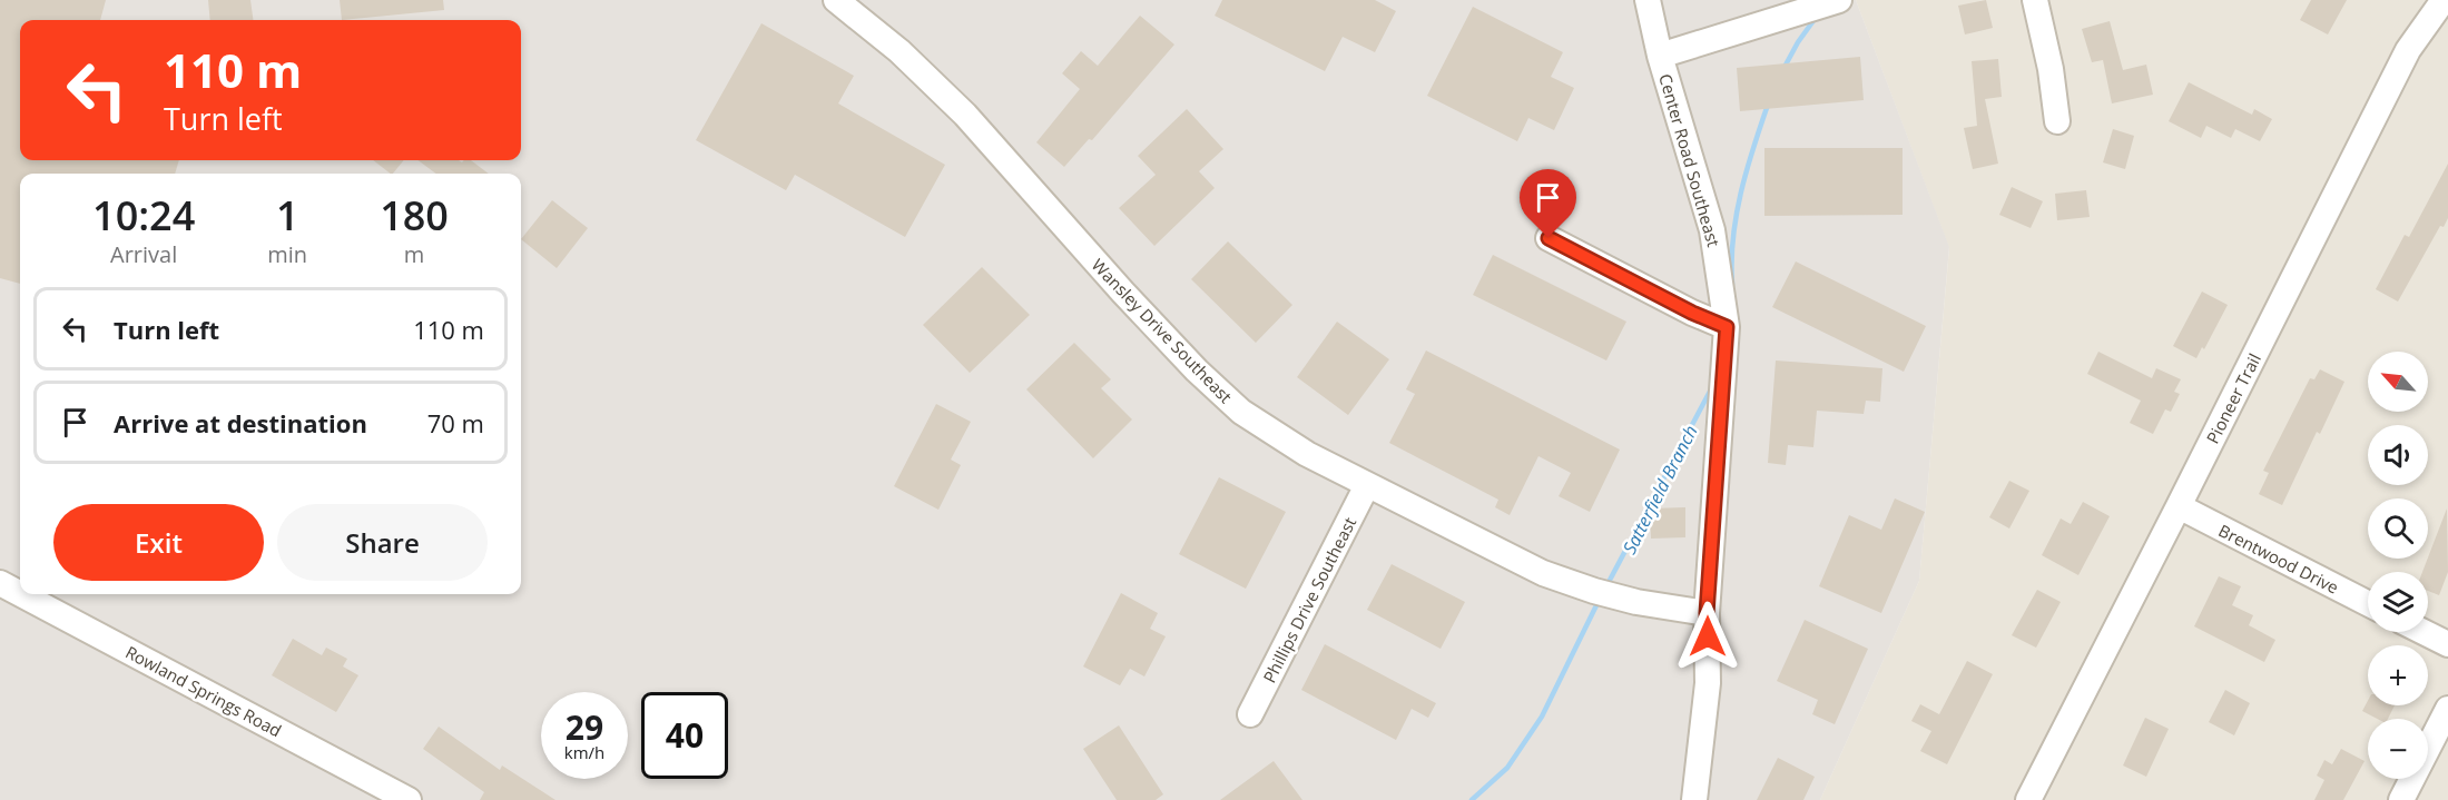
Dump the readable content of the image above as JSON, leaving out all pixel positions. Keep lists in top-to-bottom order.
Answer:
{
  "streets": {
    "street": [
      "Center Road Southeast",
      "Wansley Drive Southeast",
      "Pioneer Trail",
      "Brentwood Drive",
      "Phillips Drive Southeast",
      "Rowland Springs Road"
    ]
  },
  "crossings": [
    ["Center Road Southeast", "Wansley Drive Southeast"],
    ["Wansley Drive Southeast", "Phillips Drive Southeast"],
    ["Pioneer Trail", "Brentwood Drive"]
  ],
  "water": ["Satterfield Branch"],
  "north": "top left",
  "page": {
    "turn": ["110 m", "Turn left"],
    "eta": [
      "10:24",
      "Arrival",
      "1",
      "min",
      "180",
      "m"
    ],
    "list": [
      {
        "name": "Turn left",
        "value": "110 m"
      },
      {
        "name": "Arrive at destination",
        "value": "70 m"
      }
    ],
    "map_buttons": ["+", "−"],
    "buttons": ["Exit", "Share"],
    "speed": "29 km/h",
    "limit": "40"
  }
}
